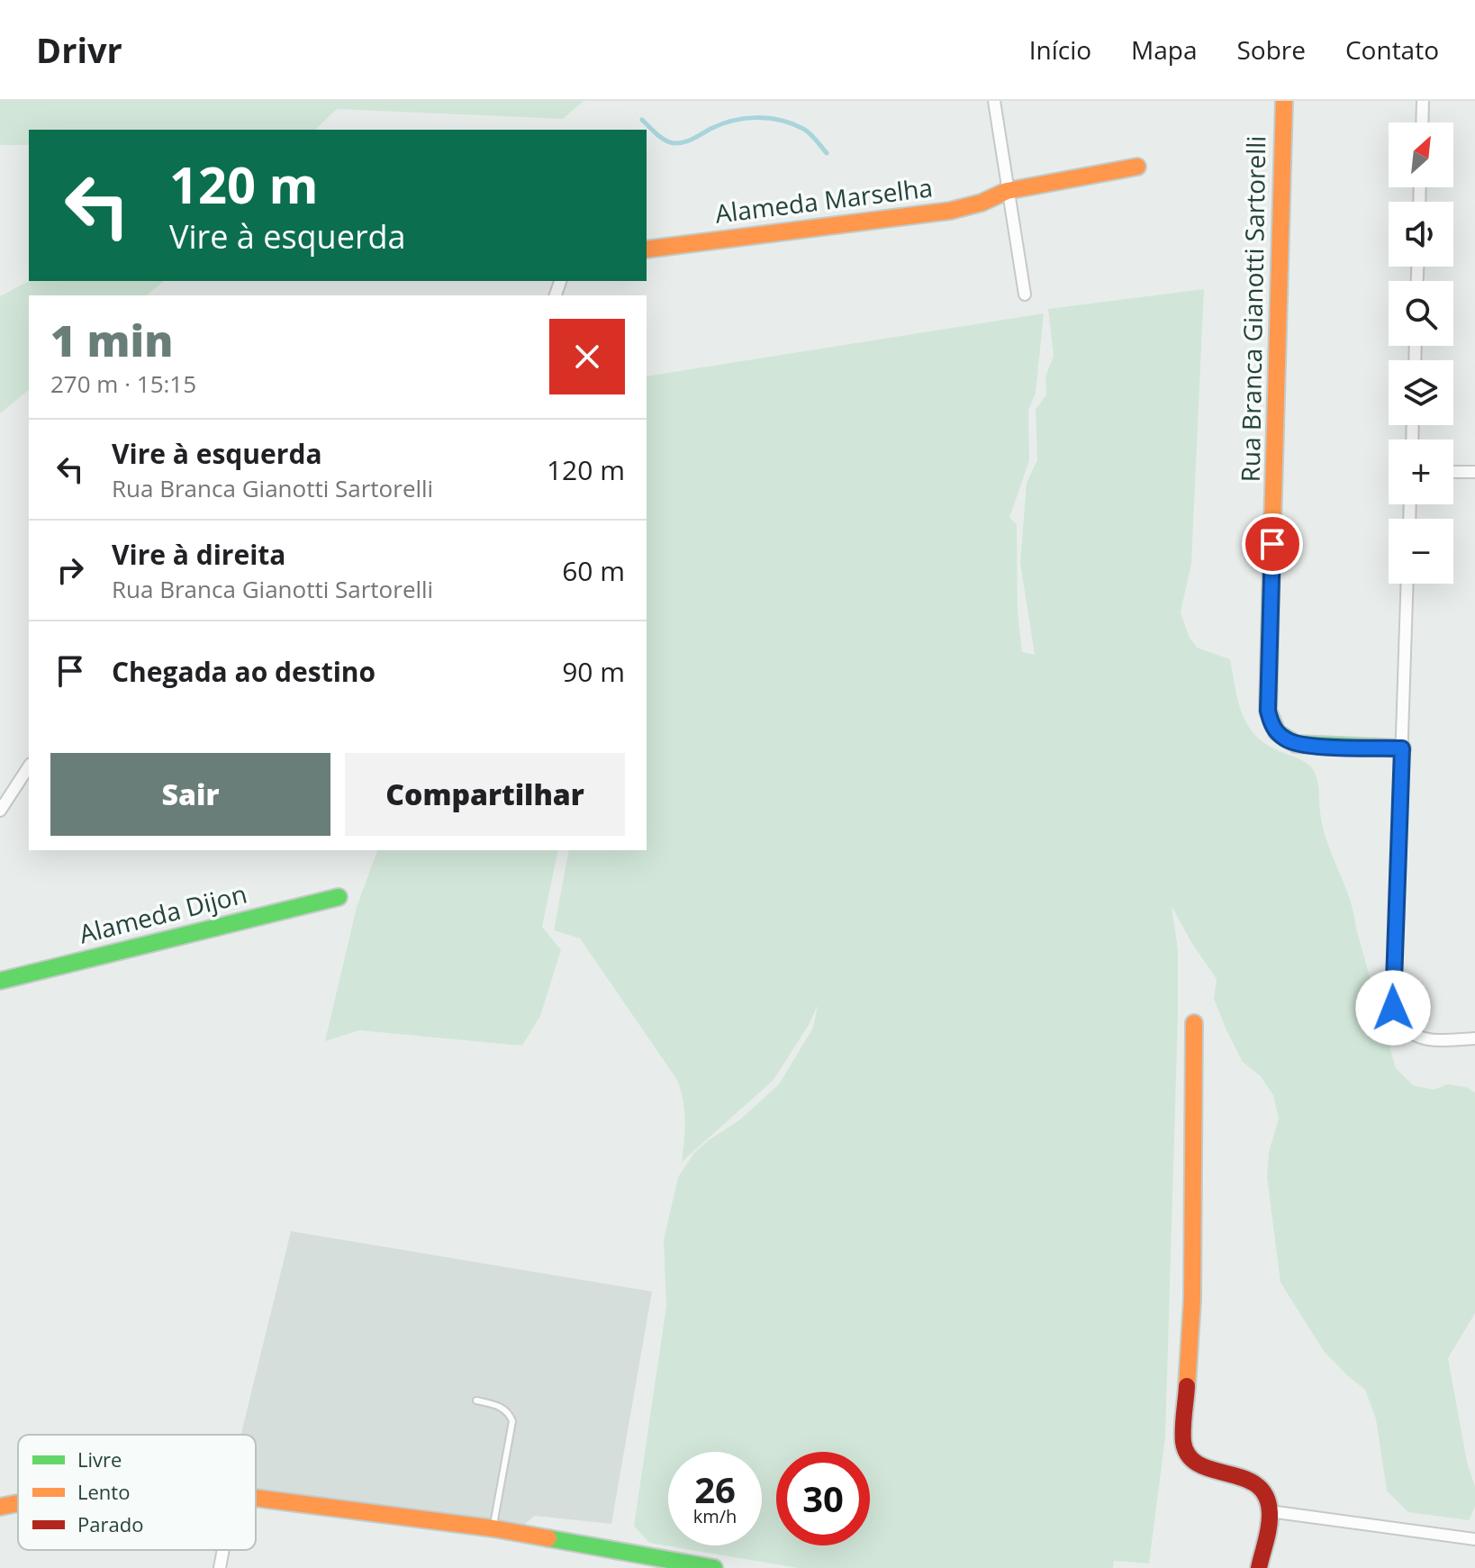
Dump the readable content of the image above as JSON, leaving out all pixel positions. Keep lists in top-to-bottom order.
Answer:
{
  "streets": {
    "street": ["Alameda Marselha", "Rua Branca Gianotti Sartorelli", "Alameda Dijon"]
  },
  "legend": ["Livre", "Lento", "Parado"],
  "north": "top right",
  "page": {
    "header": "Drivr",
    "nav": [
      "Início",
      "Mapa",
      "Sobre",
      "Contato"
    ],
    "map_buttons": ["+", "−"],
    "turn": ["120 m", "Vire à esquerda"],
    "heading": ["1 min", "270 m · 15:15"],
    "list": [
      {
        "name": "Vire à esquerda",
        "note": "Rua Branca Gianotti Sartorelli",
        "value": "120 m"
      },
      {
        "name": "Vire à direita",
        "note": "Rua Branca Gianotti Sartorelli",
        "value": "60 m"
      },
      {
        "name": "Chegada ao destino",
        "value": "90 m"
      }
    ],
    "buttons": ["Sair", "Compartilhar"],
    "speed": "26 km/h",
    "limit": "30"
  }
}
